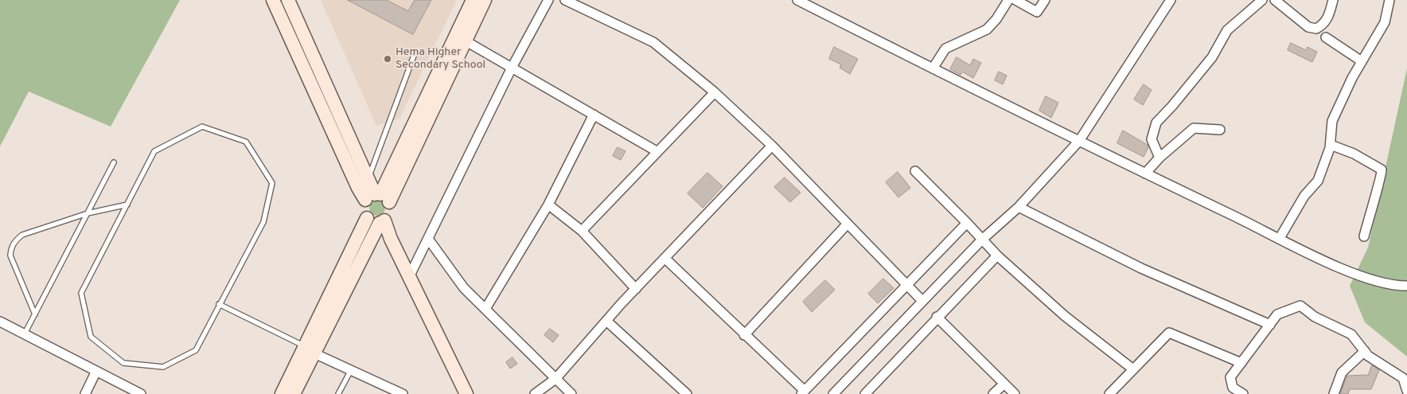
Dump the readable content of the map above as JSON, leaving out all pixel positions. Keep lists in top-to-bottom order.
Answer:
{
  "places": ["Hema Higher Secondary School"]
}
